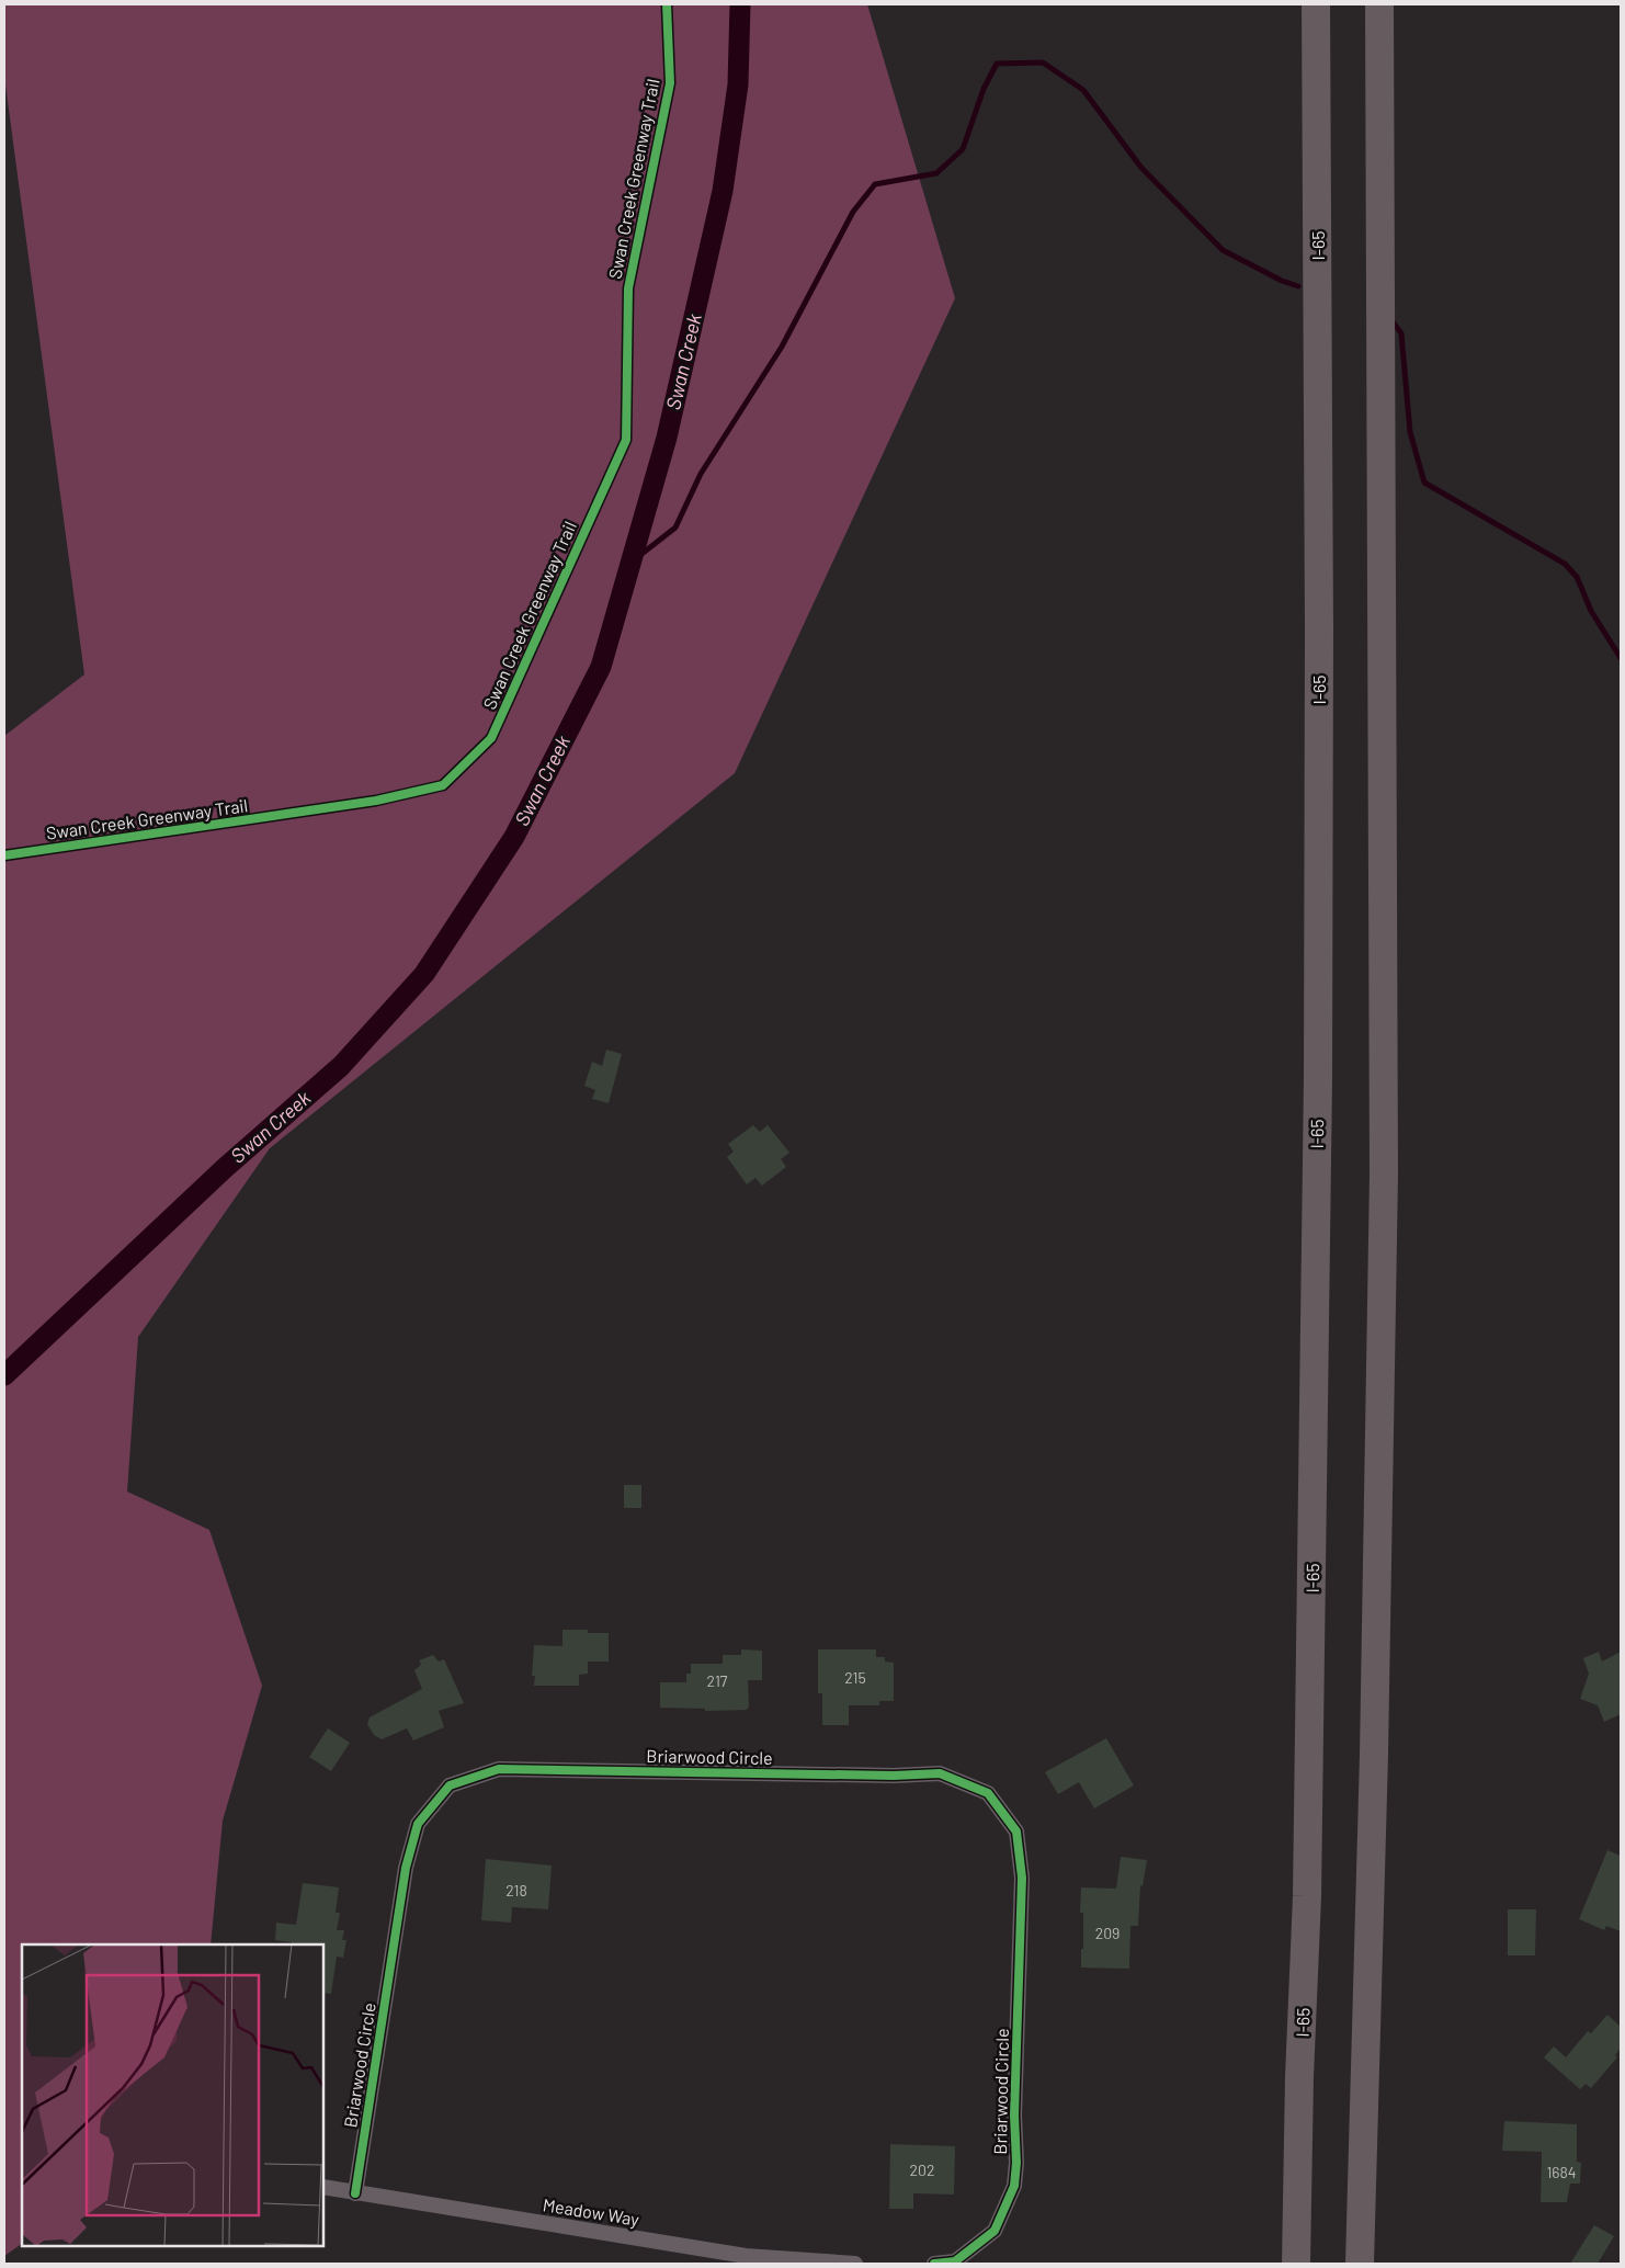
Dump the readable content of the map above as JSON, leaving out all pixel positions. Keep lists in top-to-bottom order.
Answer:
{
  "streets": {
    "highway": ["I-65"],
    "street": ["Briarwood Circle", "Meadow Way"],
    "cycle path": ["Swan Creek Greenway Trail"]
  },
  "crossings": [
    ["Briarwood Circle", "Meadow Way"]
  ],
  "water": ["Swan Creek"],
  "house_numbers": [
    "215",
    "217",
    "218",
    "209",
    "202",
    "1684"
  ]
}
